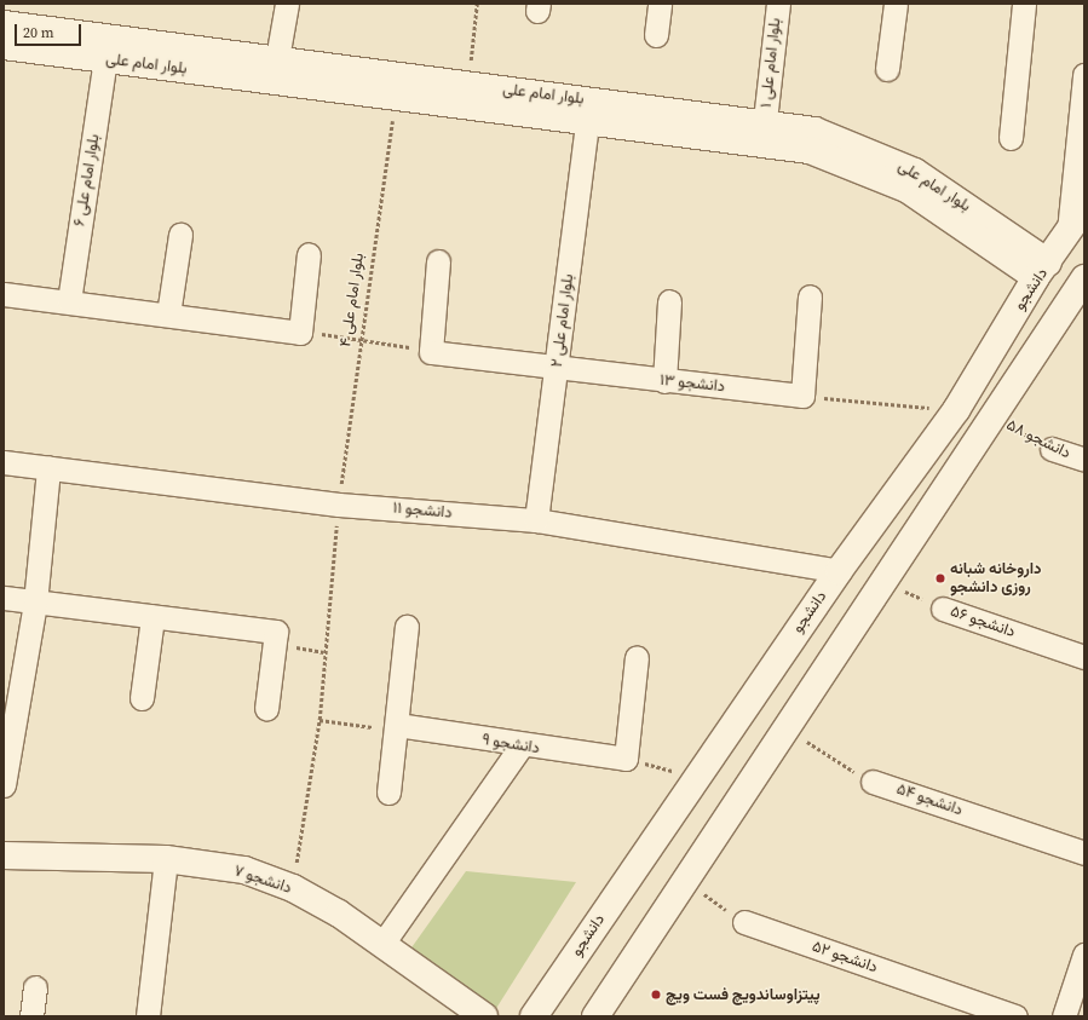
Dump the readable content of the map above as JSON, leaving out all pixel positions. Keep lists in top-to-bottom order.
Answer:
{
  "streets": {
    "street": [
      "بلوار امام علی ۱",
      "بلوار امام علی",
      "بلوار امام علی ۶",
      "دانشجو",
      "بلوار امام علی ۲",
      "دانشجو ۱۳",
      "دانشجو ۵۸",
      "دانشجو ۱۱",
      "دانشجو ۵۶",
      "دانشجو ۹",
      "دانشجو ۵۴",
      "دانشجو ۷",
      "دانشجو ۵۲"
    ],
    "path": ["بلوار امام علی ۴"]
  },
  "crossings": [
    ["بلوار امام علی ۱", "بلوار امام علی"],
    ["بلوار امام علی", "بلوار امام علی ۶"],
    ["بلوار امام علی", "دانشجو"],
    ["بلوار امام علی", "بلوار امام علی ۴"],
    ["بلوار امام علی", "بلوار امام علی ۲"],
    ["دانشجو", "دانشجو ۱۱"],
    ["بلوار امام علی ۴", "دانشجو ۱۱"],
    ["بلوار امام علی ۴", "دانشجو ۷"],
    ["بلوار امام علی ۲", "دانشجو ۱۳"],
    ["بلوار امام علی ۲", "دانشجو ۱۱"]
  ],
  "places": ["داروخانه شبانه روزی دانشجو", "پیتزاوساندویچ فست ویچ"],
  "scale_bar": "20 m"
}
